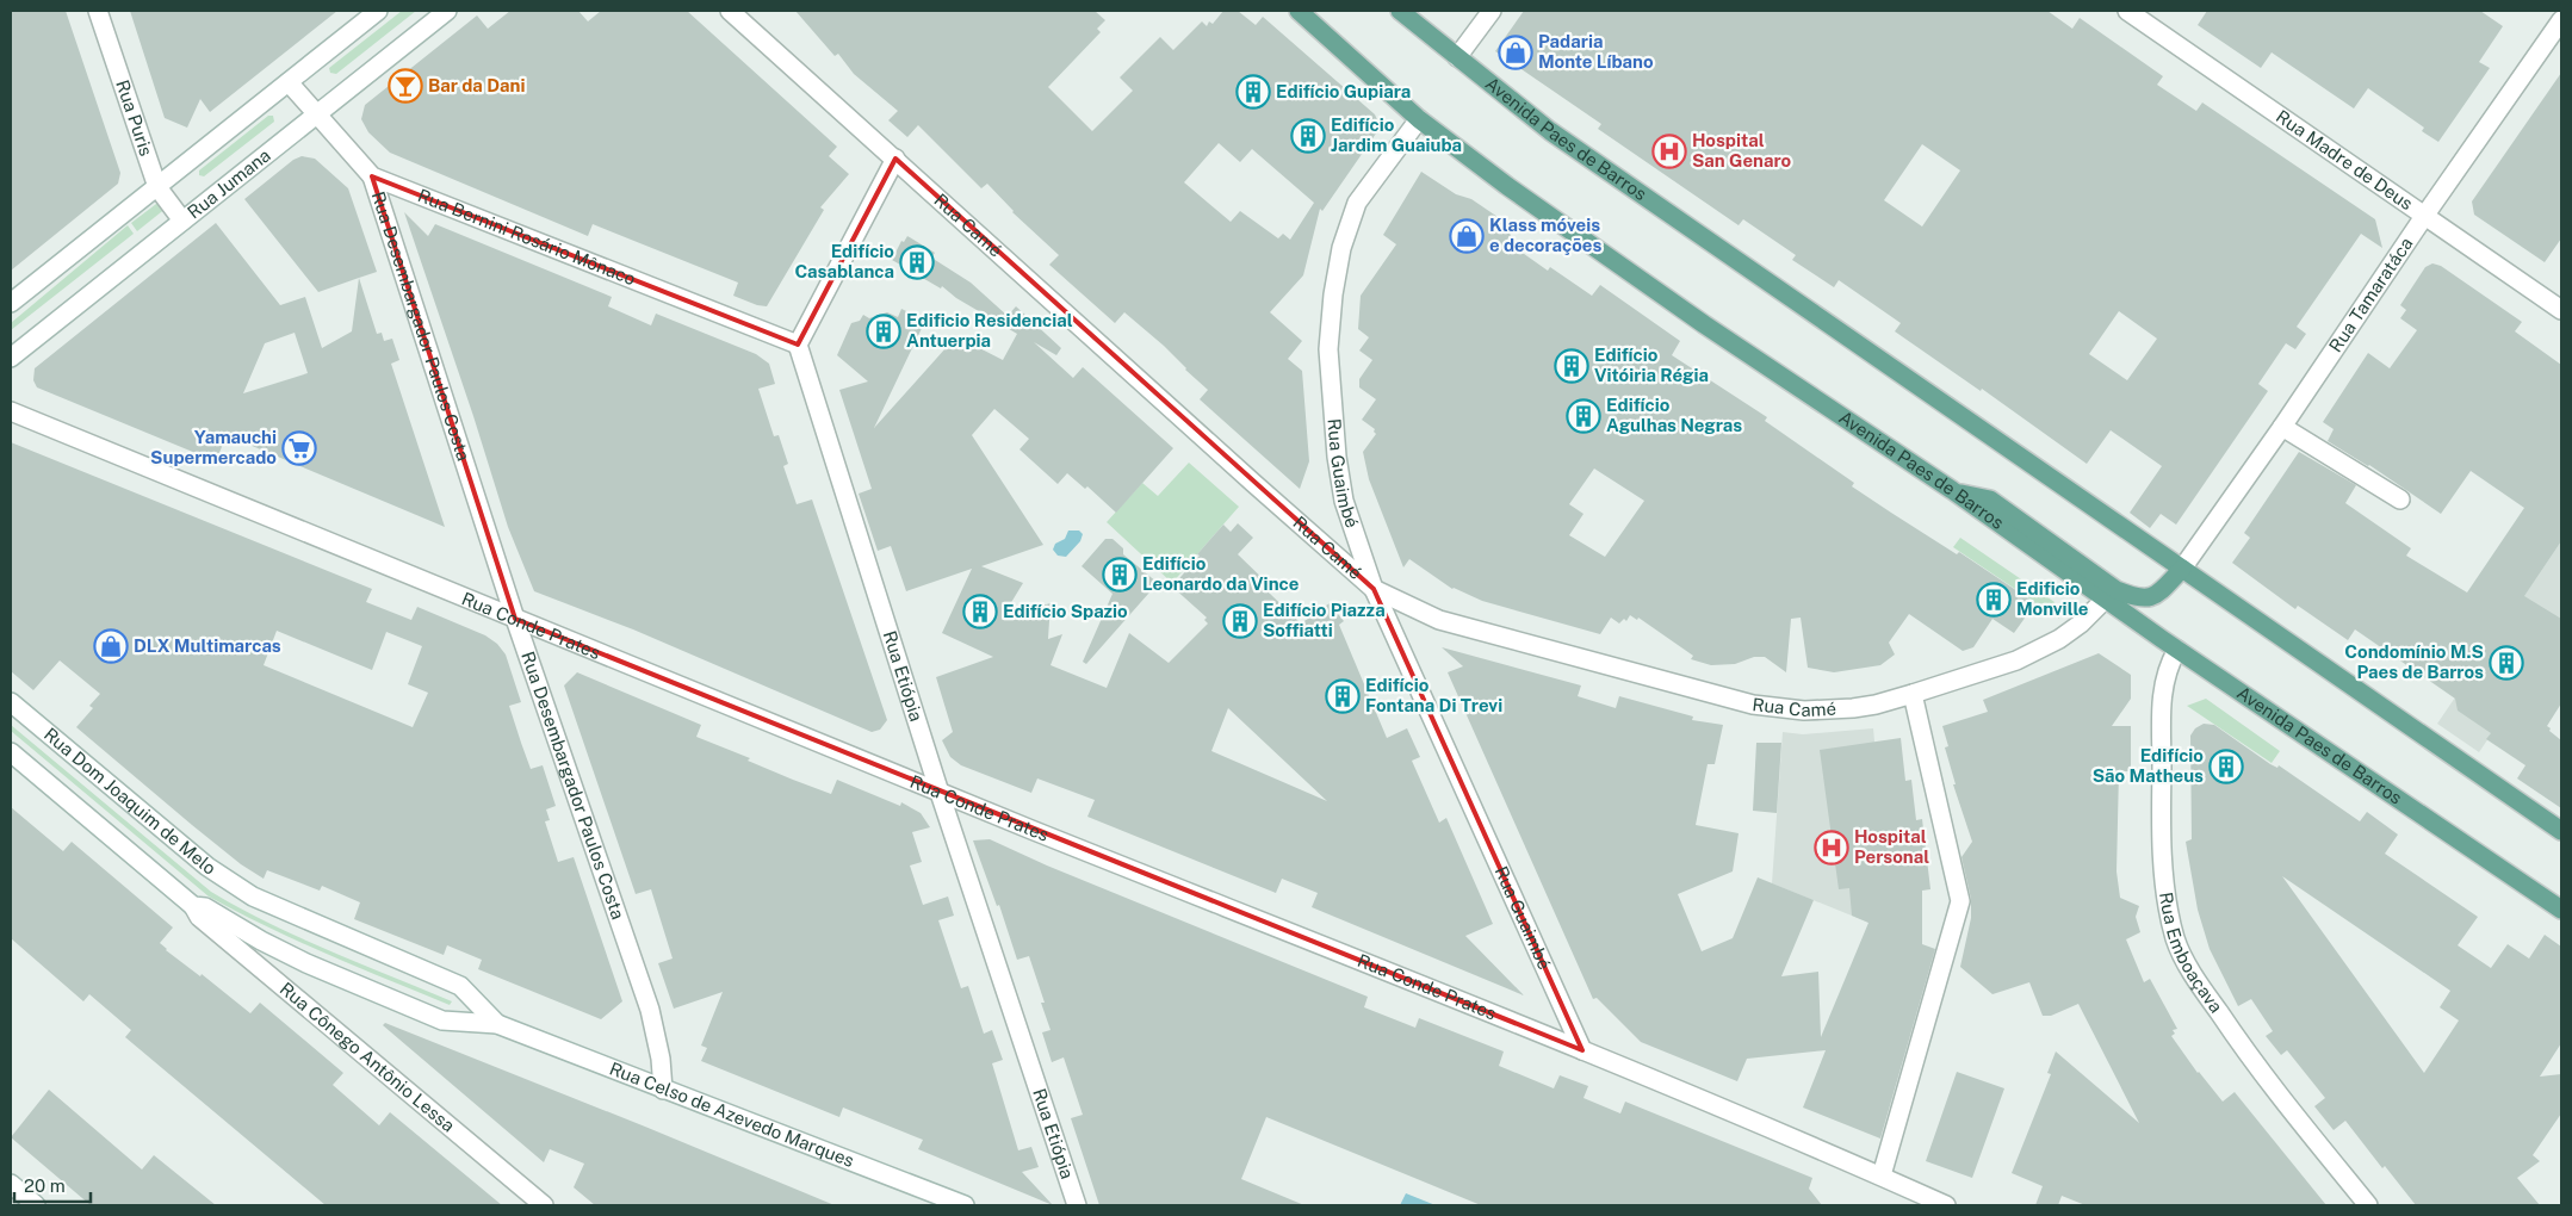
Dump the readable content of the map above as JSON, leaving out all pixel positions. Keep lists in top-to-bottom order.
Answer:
{
  "streets": {
    "main road": ["Avenida Paes de Barros"],
    "street": [
      "Rua Puris",
      "Rua Madre de Deus",
      "Rua Jumana",
      "Rua Camé",
      "Rua Bernini Rosário Mônaco",
      "Rua Tamaratáca",
      "Rua Desembargador Paulos Costa",
      "Rua Guaimbé",
      "Rua Conde Prates",
      "Rua Etiópia",
      "Rua Dom Joaquim de Melo",
      "Rua Emboaçava",
      "Rua Cônego Antônio Lessa",
      "Rua Celso de Azevedo Marques"
    ]
  },
  "crossings": [
    ["Rua Puris", "Rua Jumana"],
    ["Avenida Paes de Barros", "Rua Camé"],
    ["Avenida Paes de Barros", "Rua Tamaratáca"],
    ["Avenida Paes de Barros", "Rua Guaimbé"],
    ["Avenida Paes de Barros", "Rua Emboaçava"],
    ["Rua Madre de Deus", "Rua Tamaratáca"],
    ["Rua Jumana", "Rua Bernini Rosário Mônaco"],
    ["Rua Camé", "Rua Guaimbé"],
    ["Rua Bernini Rosário Mônaco", "Rua Desembargador Paulos Costa"],
    ["Rua Bernini Rosário Mônaco", "Rua Etiópia"],
    ["Rua Desembargador Paulos Costa", "Rua Conde Prates"],
    ["Rua Desembargador Paulos Costa", "Rua Celso de Azevedo Marques"],
    ["Rua Guaimbé", "Rua Conde Prates"],
    ["Rua Conde Prates", "Rua Etiópia"],
    ["Rua Dom Joaquim de Melo", "Rua Celso de Azevedo Marques"],
    ["Rua Cônego Antônio Lessa", "Rua Celso de Azevedo Marques"]
  ],
  "places": {
    "shop": ["Padaria Monte Líbano", "Klass móveis e decorações", "DLX Multimarcas"],
    "bar": ["Bar da Dani"],
    "building": [
      "Edifício Gupiara",
      "Edifício Jardim Guaiuba",
      "Edifício Casablanca",
      "Edificio Residencial Antuerpia",
      "Edifício Vitóiria Régia",
      "Edifício Agulhas Negras",
      "Edifício Leonardo da Vince",
      "Edificio Monville",
      "Edifício Spazio",
      "Edifício Piazza Soffiatti",
      "Condomínio M.S Paes de Barros",
      "Edifício Fontana Di Trevi",
      "Edifício São Matheus"
    ],
    "hospital": ["Hospital San Genaro", "Hospital Personal"],
    "supermarket": ["Yamauchi Supermercado"]
  },
  "scale_bar": "20 m"
}
